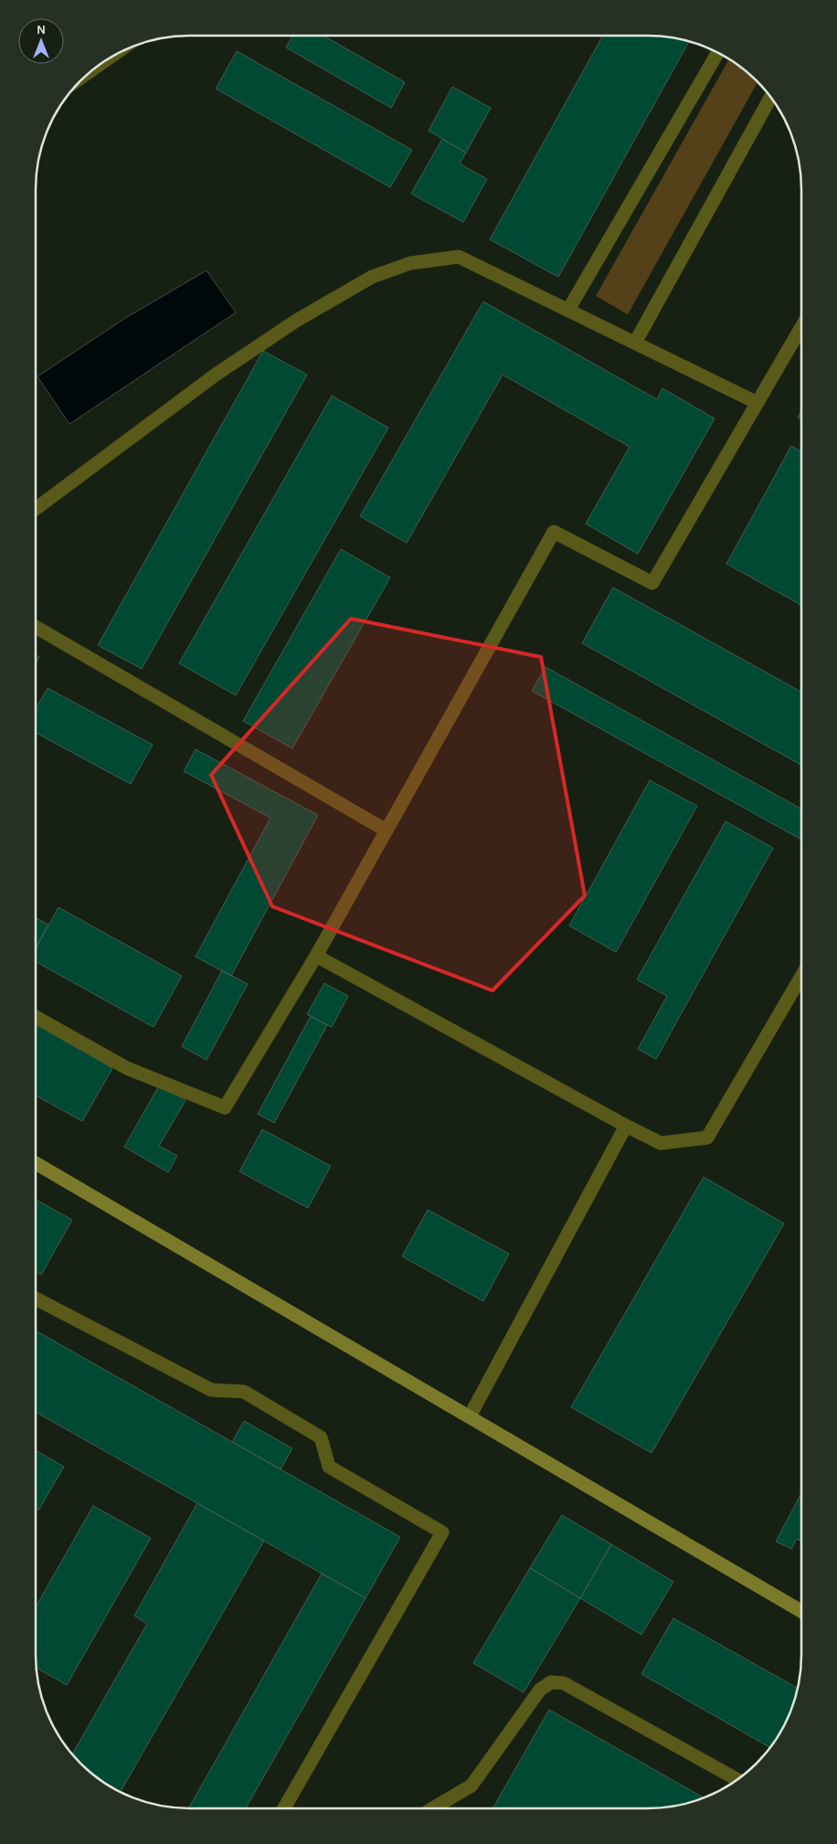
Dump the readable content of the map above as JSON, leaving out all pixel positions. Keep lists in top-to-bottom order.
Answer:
{
  "north": "top"
}
